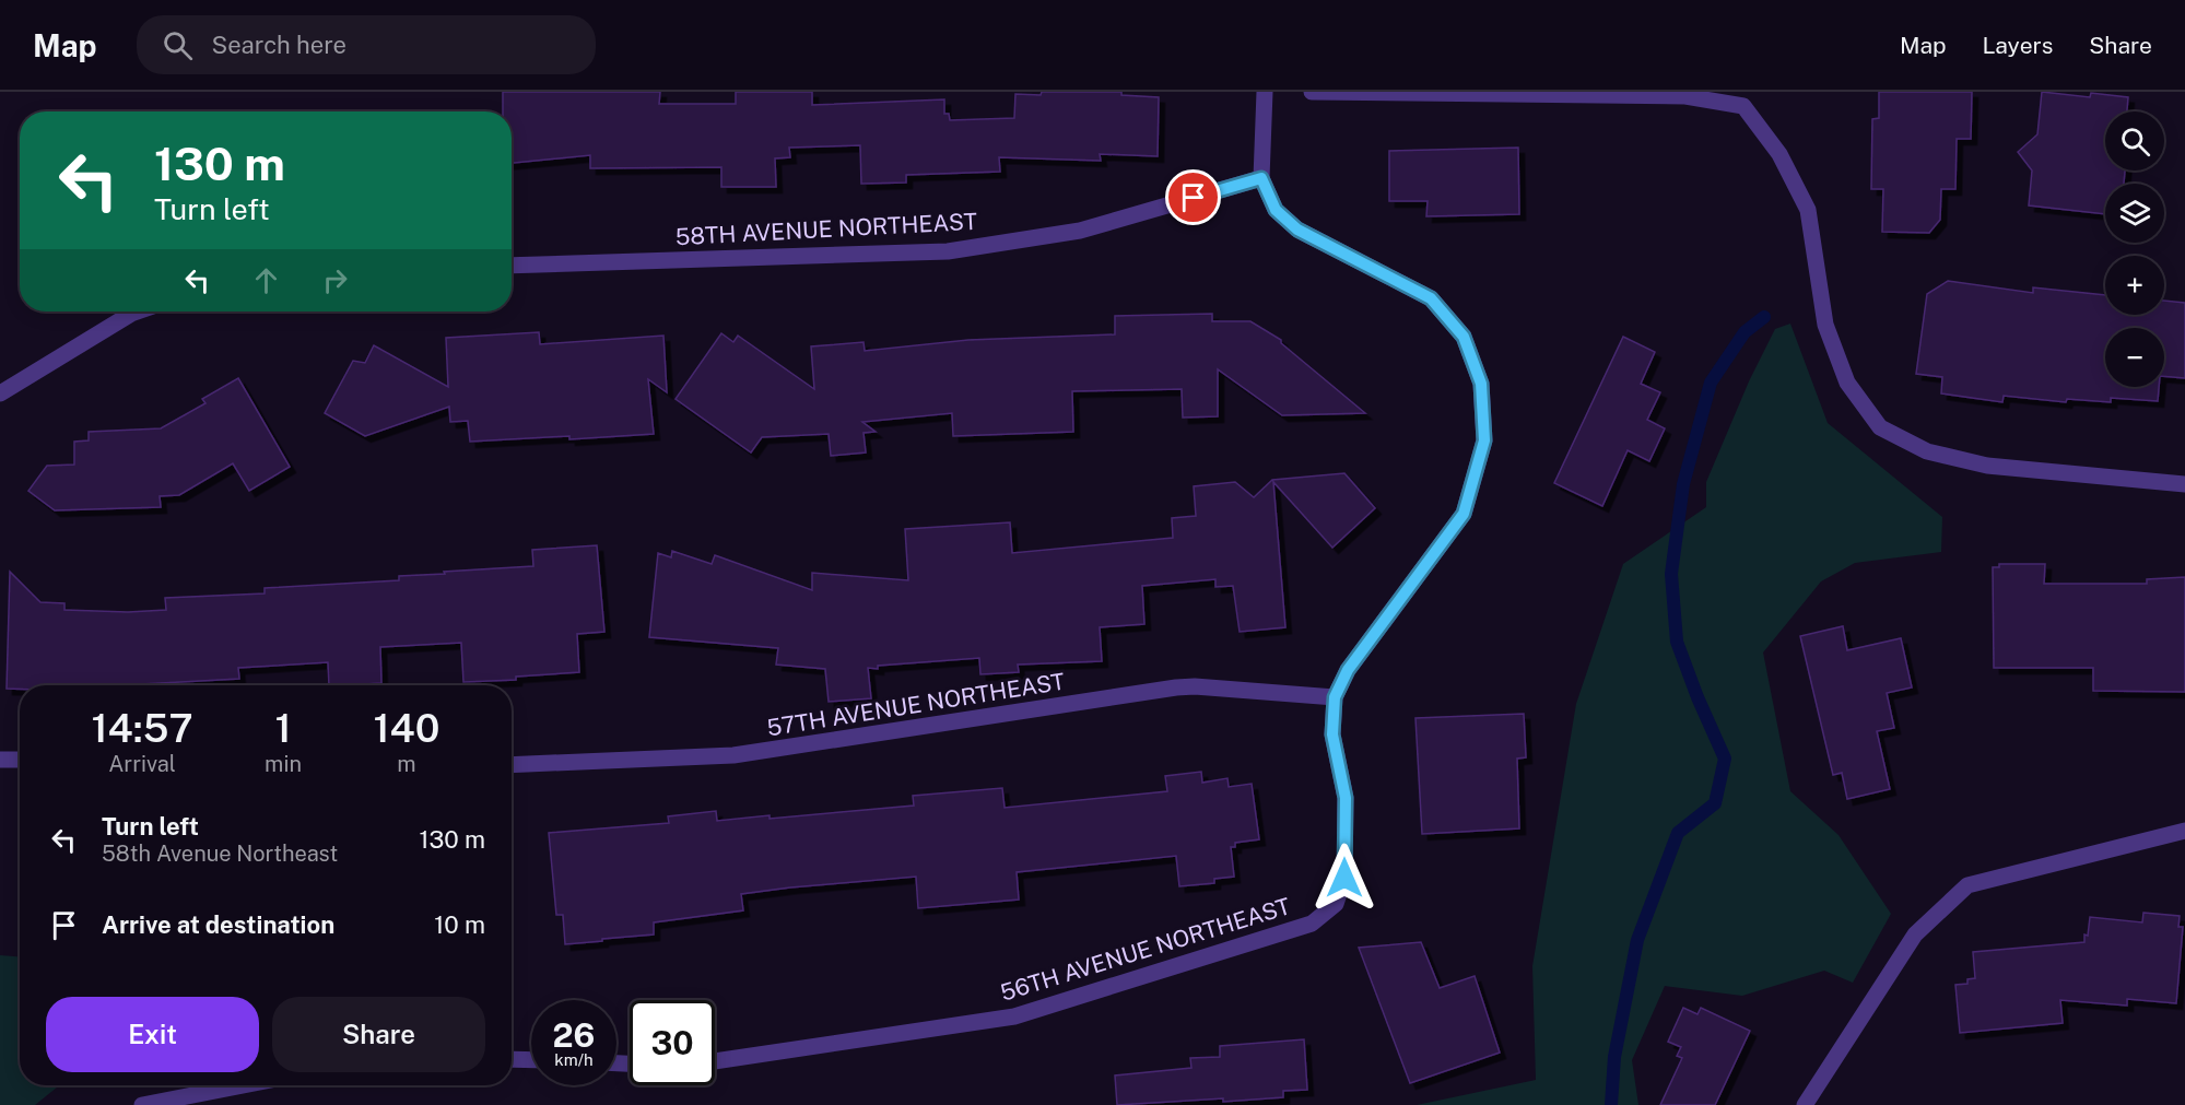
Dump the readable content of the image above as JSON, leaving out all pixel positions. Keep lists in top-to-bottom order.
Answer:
{
  "streets": {
    "street": ["58TH AVENUE NORTHEAST", "57TH AVENUE NORTHEAST", "56TH AVENUE NORTHEAST"]
  },
  "crossings": [
    ["57TH AVENUE NORTHEAST", "56TH AVENUE NORTHEAST"]
  ],
  "page": {
    "header": "Map",
    "search": "Search here",
    "nav": ["Map", "Layers", "Share"],
    "map_buttons": ["+", "−"],
    "turn": ["130 m", "Turn left"],
    "eta": [
      "14:57",
      "Arrival",
      "1",
      "min",
      "140",
      "m"
    ],
    "list": [
      {
        "name": "Turn left",
        "note": "58th Avenue Northeast",
        "value": "130 m"
      },
      {
        "name": "Arrive at destination",
        "value": "10 m"
      }
    ],
    "buttons": ["Exit", "Share"],
    "speed": "26 km/h",
    "limit": "30"
  }
}
